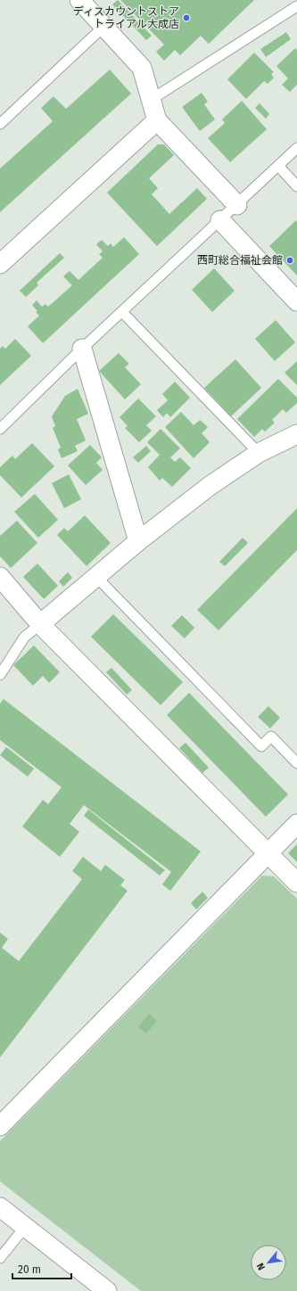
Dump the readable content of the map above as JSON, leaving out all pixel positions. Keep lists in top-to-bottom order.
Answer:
{
  "places": ["ディスカウントストア トライアル大成店", "西町総合福祉会館"],
  "scale_bar": "20 m",
  "north": "bottom left"
}
